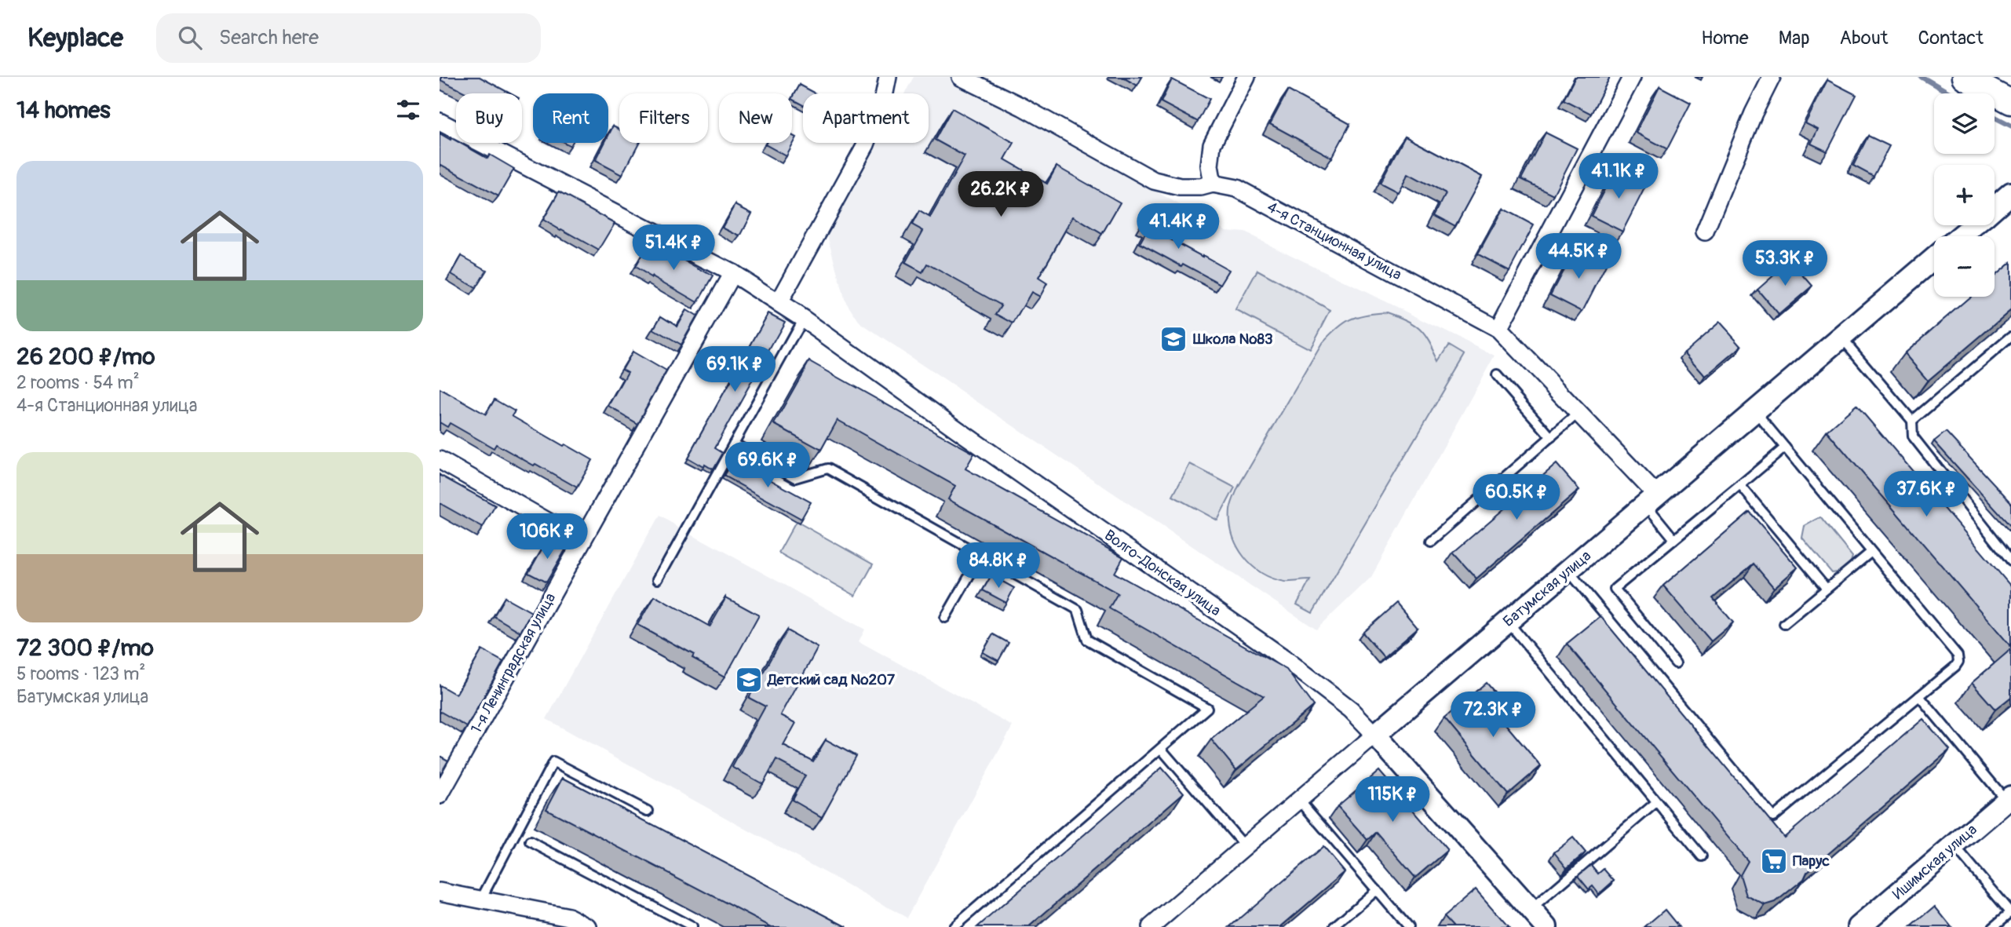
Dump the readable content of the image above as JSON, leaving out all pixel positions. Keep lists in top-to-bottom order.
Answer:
{
  "streets": {
    "street": [
      "4-я Станционная улица",
      "Волго-Донская улица",
      "Батумская улица",
      "1-я Ленинградская улица",
      "Ишимская улица"
    ]
  },
  "crossings": [
    ["4-я Станционная улица", "Батумская улица"],
    ["Волго-Донская улица", "Батумская улица"],
    ["Волго-Донская улица", "1-я Ленинградская улица"]
  ],
  "places": {
    "school or university": ["Школа №83", "Детский сад №207"],
    "supermarket": ["Парус"]
  },
  "page": {
    "header": "Keyplace",
    "search": "Search here",
    "nav": [
      "Home",
      "Map",
      "About",
      "Contact"
    ],
    "heading": "14 homes",
    "map_buttons": ["+", "−"],
    "chip": [
      "Buy",
      "Rent",
      "Filters",
      "New",
      "Apartment"
    ],
    "list": [
      {
        "name": "26 200 ₽/mo",
        "note": "2 rooms · 54 m² · 4-я Станционная улица"
      },
      {
        "name": "72 300 ₽/mo",
        "note": "5 rooms · 123 m² · Батумская улица"
      }
    ],
    "price": [
      "41.1K ₽",
      "26.2K ₽",
      "41.4K ₽",
      "51.4K ₽",
      "44.5K ₽",
      "53.3K ₽",
      "69.1K ₽",
      "69.6K ₽",
      "37.6K ₽",
      "60.5K ₽",
      "106K ₽",
      "84.8K ₽",
      "72.3K ₽",
      "115K ₽"
    ]
  }
}
